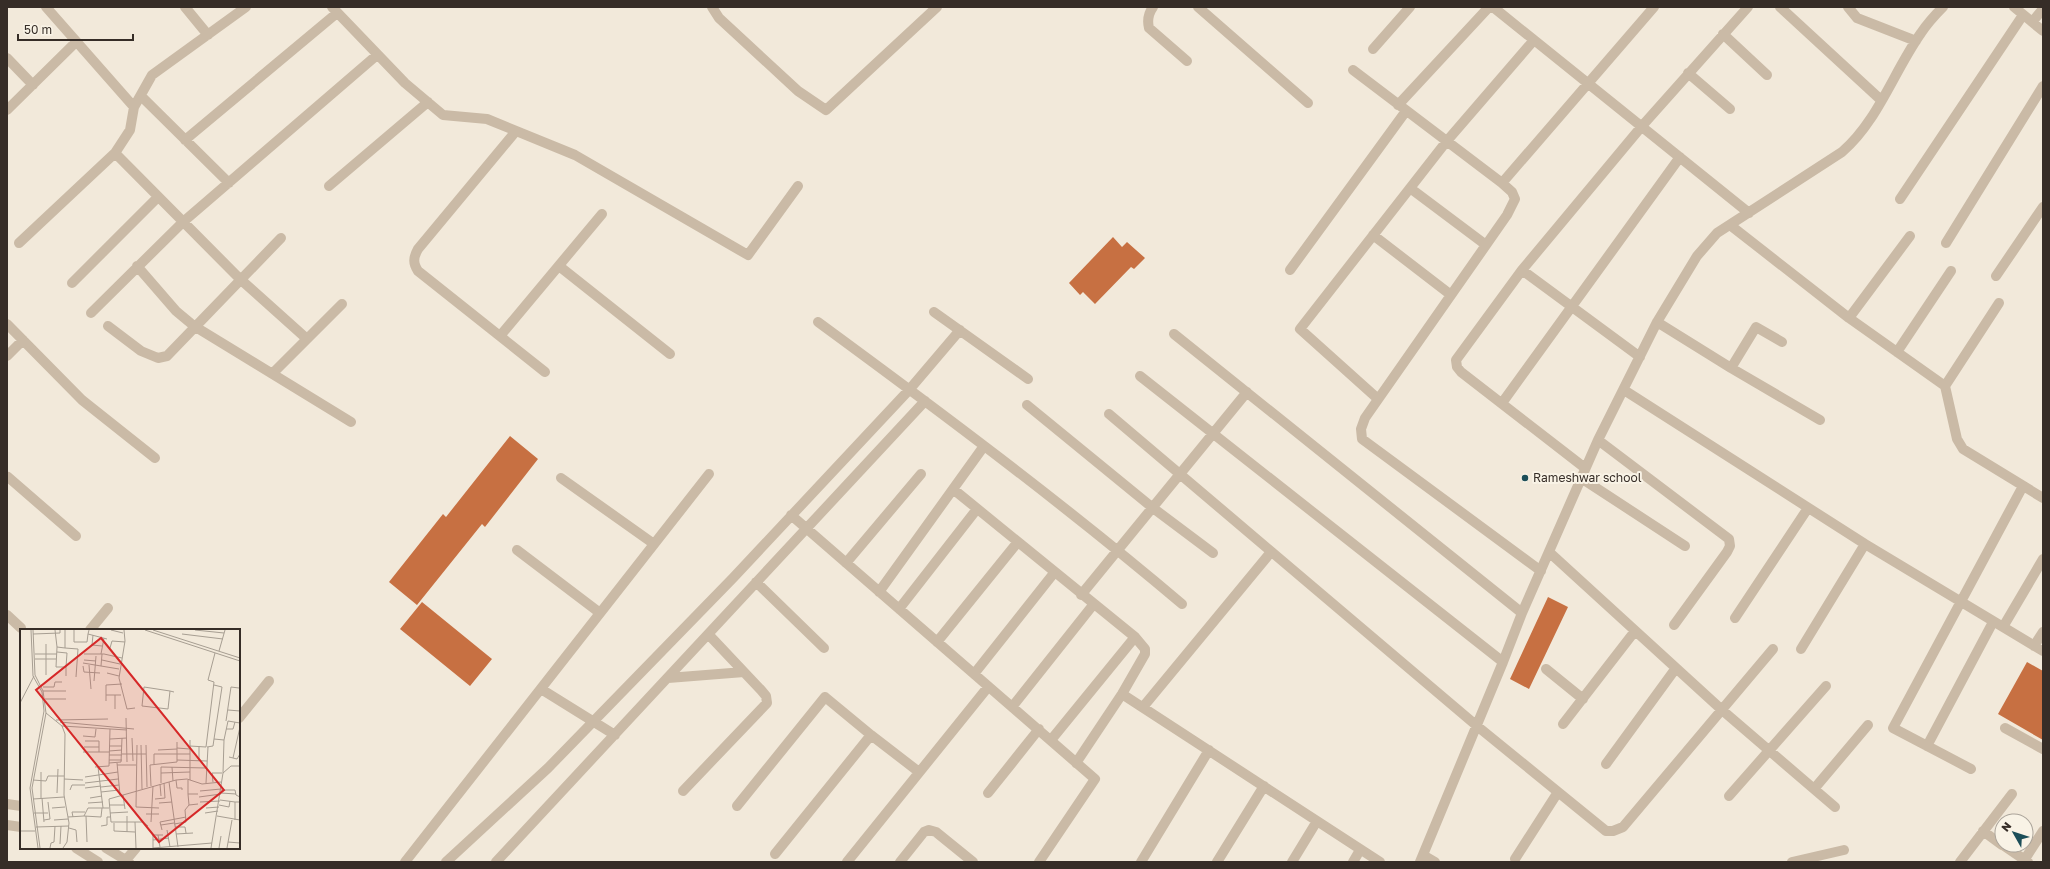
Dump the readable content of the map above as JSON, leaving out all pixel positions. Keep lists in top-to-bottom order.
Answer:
{
  "places": ["Rameshwar school"],
  "scale_bar": "50 m",
  "north": "top left"
}
